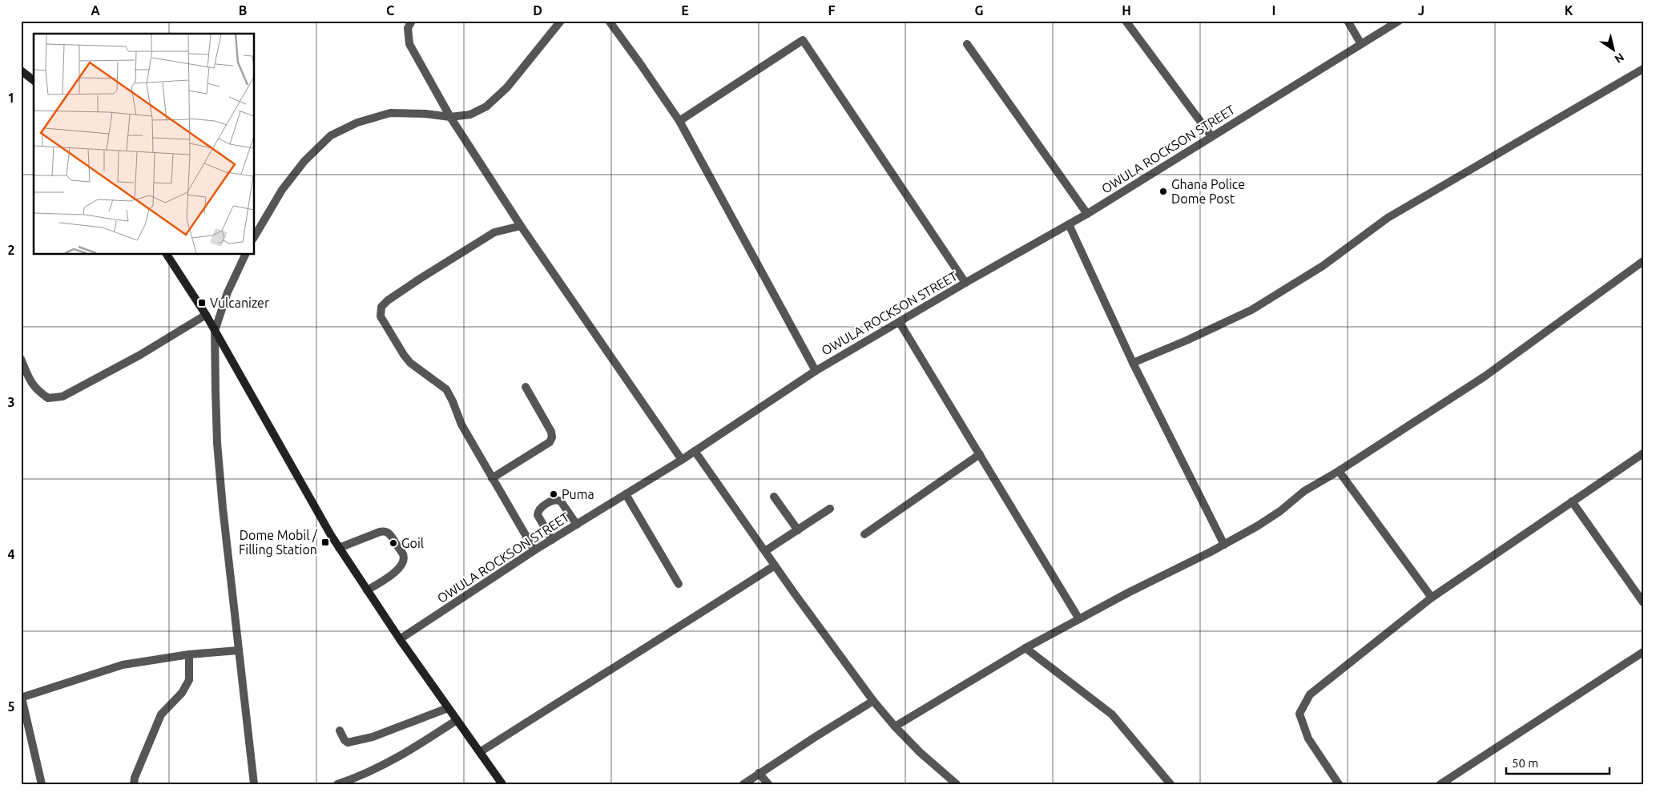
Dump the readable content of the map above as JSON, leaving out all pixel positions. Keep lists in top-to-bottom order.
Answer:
{
  "streets": {
    "street": ["OWULA ROCKSON STREET"]
  },
  "places": {
    "other": ["Ghana Police Dome Post", "Puma", "Goil"],
    "transit": ["Vulcanizer", "Dome Mobil / Filling Station"]
  },
  "scale_bar": "50 m",
  "north": "bottom right",
  "grid": {
    "columns": [
      "A",
      "B",
      "C",
      "D",
      "E",
      "F",
      "G",
      "H",
      "I",
      "J",
      "K"
    ],
    "rows": [
      "1",
      "2",
      "3",
      "4",
      "5"
    ]
  }
}
